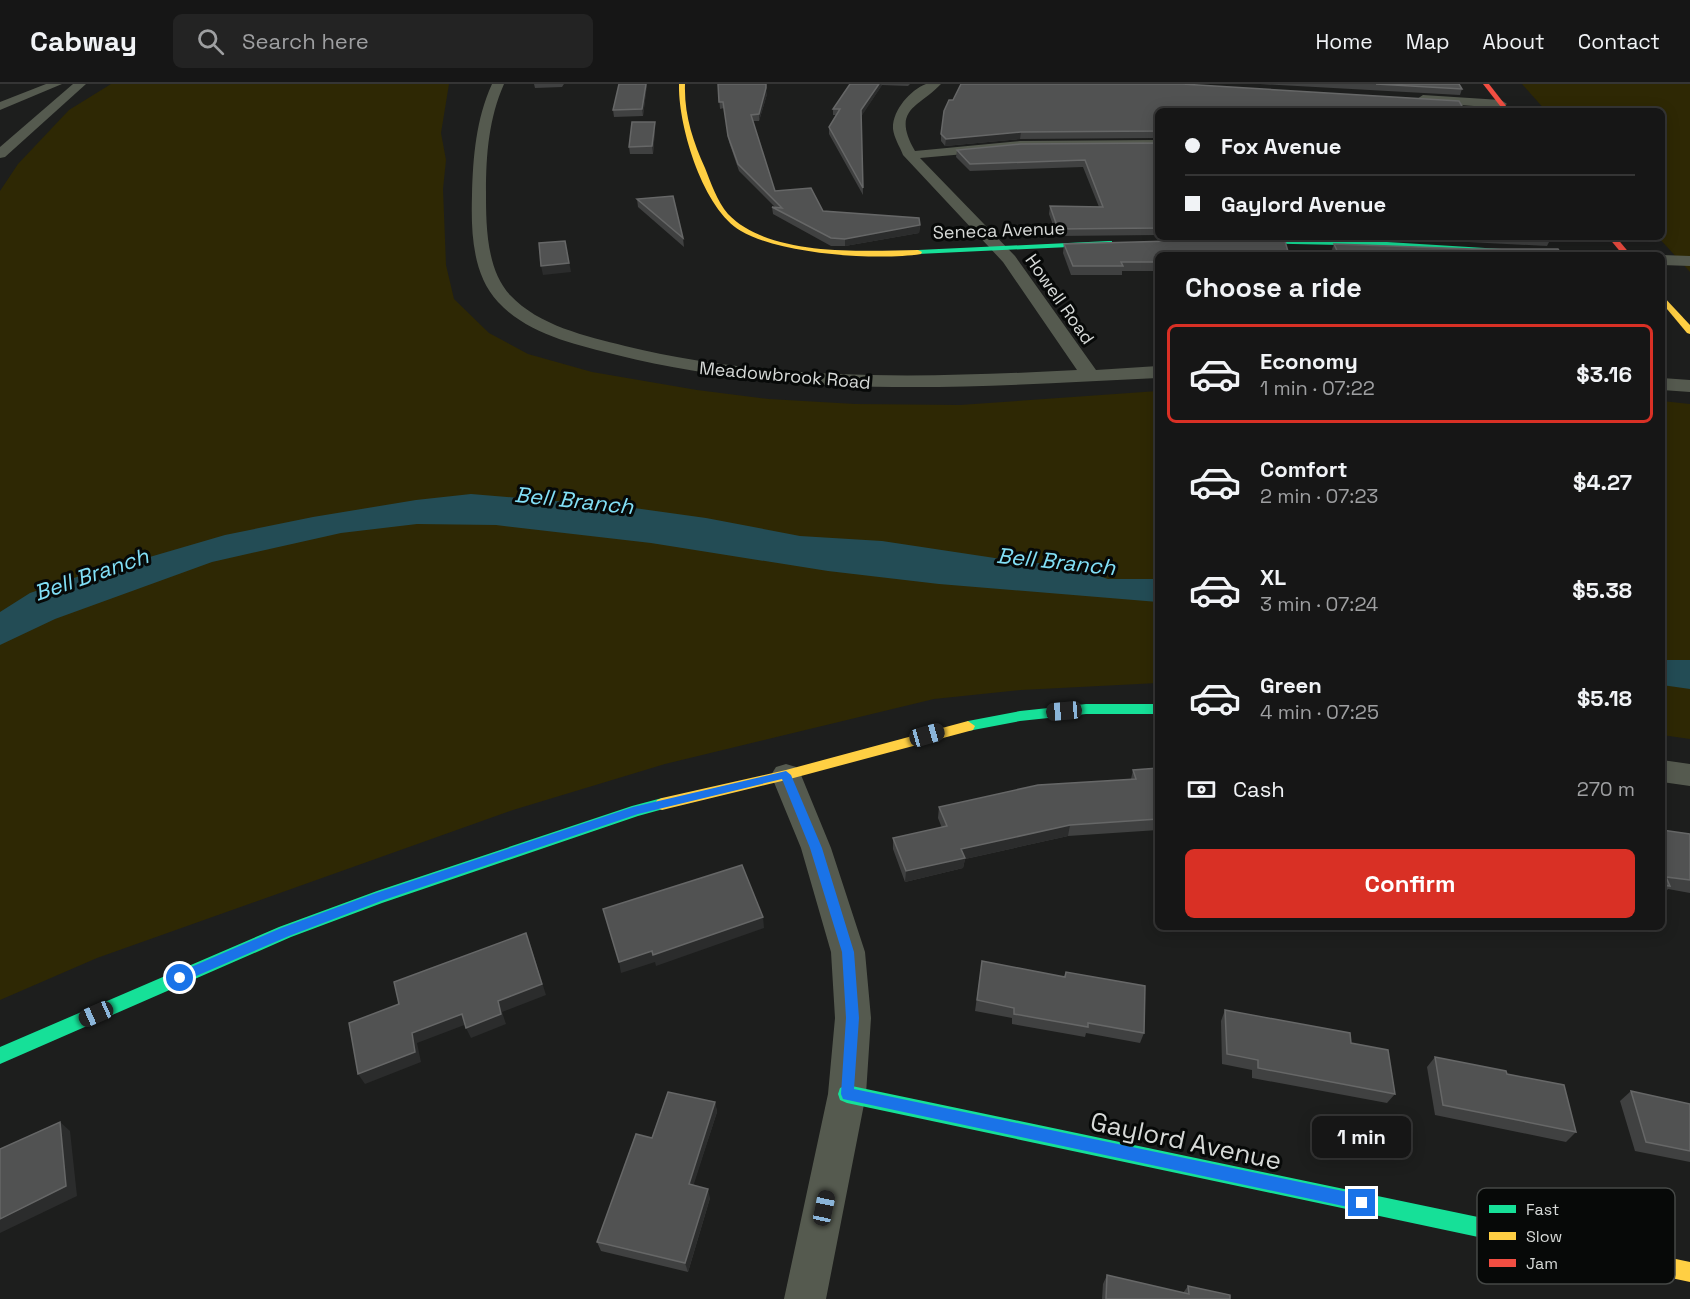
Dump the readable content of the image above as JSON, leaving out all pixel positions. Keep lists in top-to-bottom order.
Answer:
{
  "streets": {
    "street": [
      "Seneca Avenue",
      "Howell Road",
      "Meadowbrook Road",
      "Gaylord Avenue"
    ]
  },
  "crossings": [
    ["Seneca Avenue", "Howell Road"],
    ["Howell Road", "Meadowbrook Road"]
  ],
  "water": ["Bell Branch"],
  "legend": ["Fast", "Slow", "Jam"],
  "page": {
    "header": "Cabway",
    "search": "Search here",
    "nav": [
      "Home",
      "Map",
      "About",
      "Contact"
    ],
    "banner": ["Fox Avenue", "Gaylord Avenue"],
    "heading": "Choose a ride",
    "list": [
      {
        "name": "Economy",
        "note": "1 min · 07:22",
        "value": "$3.16"
      },
      {
        "name": "Comfort",
        "note": "2 min · 07:23",
        "value": "$4.27"
      },
      {
        "name": "XL",
        "note": "3 min · 07:24",
        "value": "$5.38"
      },
      {
        "name": "Green",
        "note": "4 min · 07:25",
        "value": "$5.18"
      }
    ],
    "pay": ["Cash", "270 m"],
    "buttons": "Confirm",
    "bubble": "1 min"
  }
}
